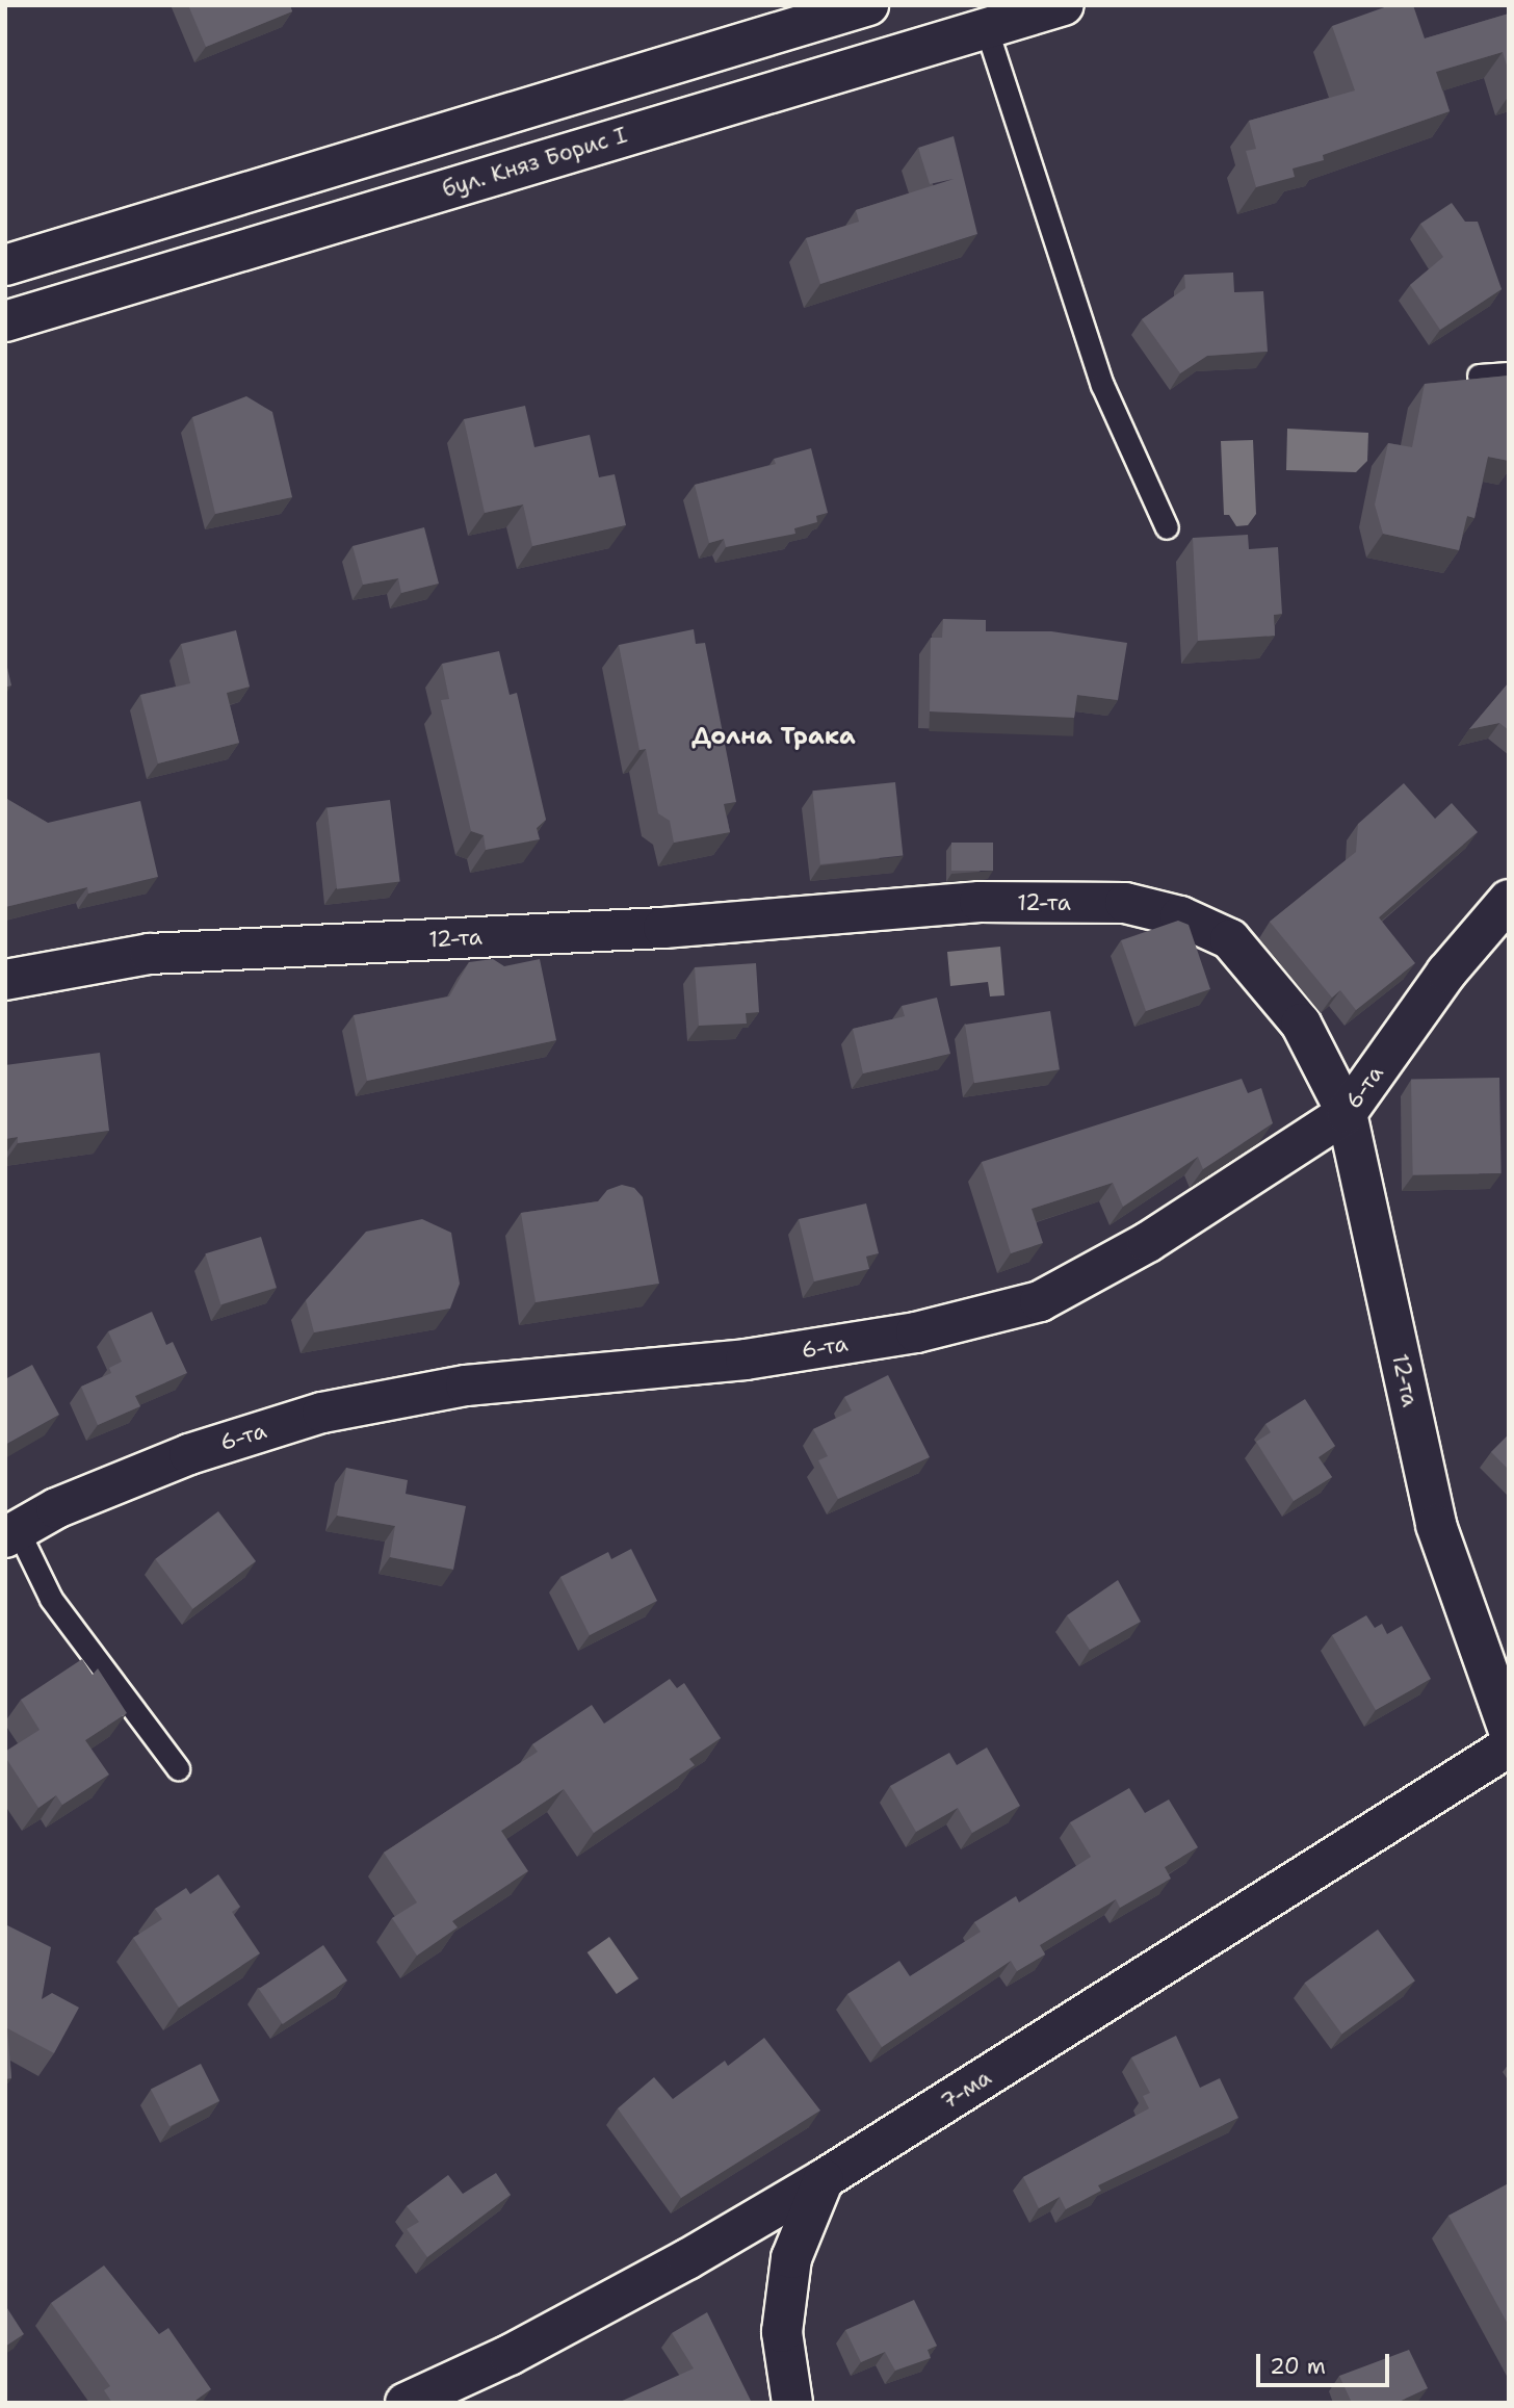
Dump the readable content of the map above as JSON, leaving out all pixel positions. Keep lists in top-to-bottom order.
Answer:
{
  "streets": {
    "main road": [
      "бул. Княз Борис I",
      "12-та",
      "6-та",
      "7-ма"
    ]
  },
  "crossings": [
    ["12-та", "6-та"]
  ],
  "districts": ["Долна Трака"],
  "scale_bar": "20 m"
}
